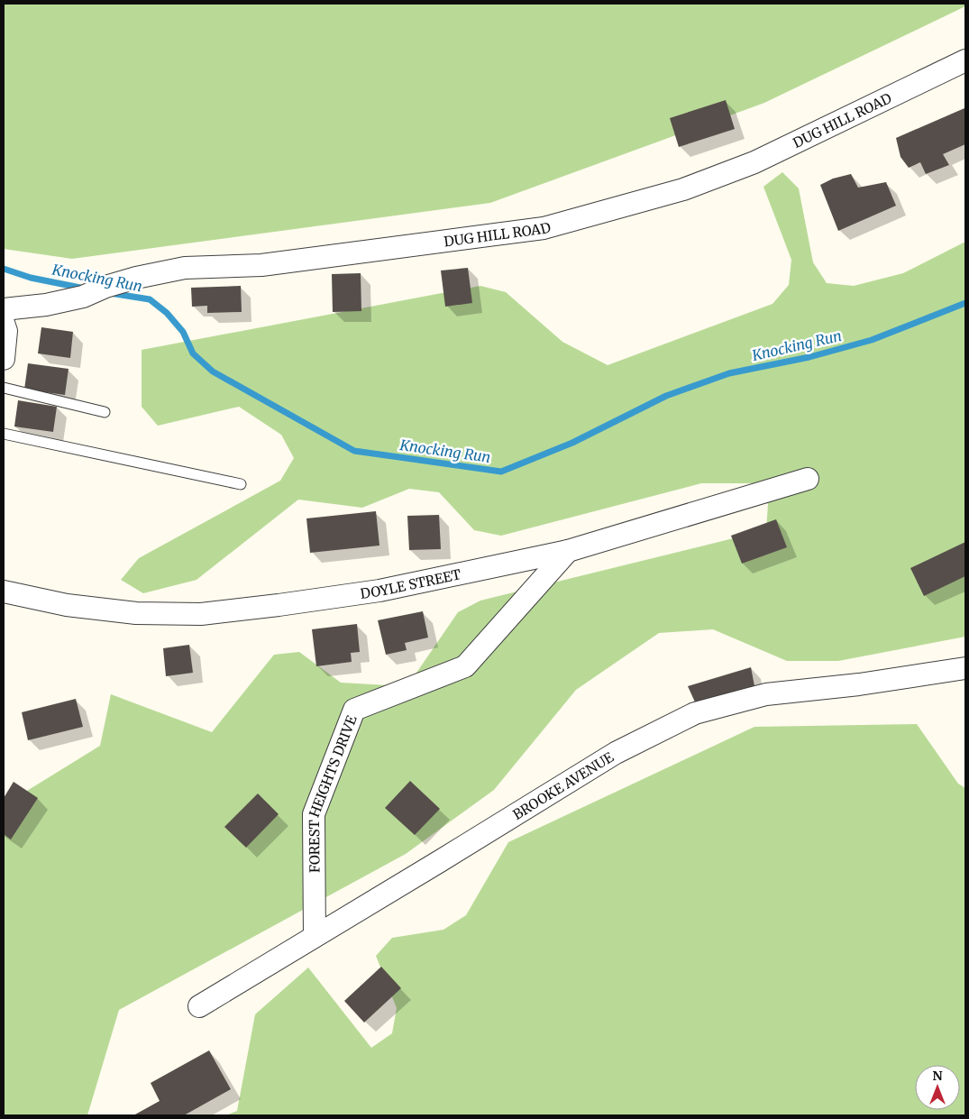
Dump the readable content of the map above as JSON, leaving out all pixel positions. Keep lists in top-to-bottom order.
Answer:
{
  "streets": {
    "street": [
      "DUG HILL ROAD",
      "DOYLE STREET",
      "BROOKE AVENUE",
      "FOREST HEIGHTS DRIVE"
    ]
  },
  "crossings": [
    ["DOYLE STREET", "FOREST HEIGHTS DRIVE"],
    ["BROOKE AVENUE", "FOREST HEIGHTS DRIVE"]
  ],
  "water": ["Knocking Run"],
  "north": "top"
}
